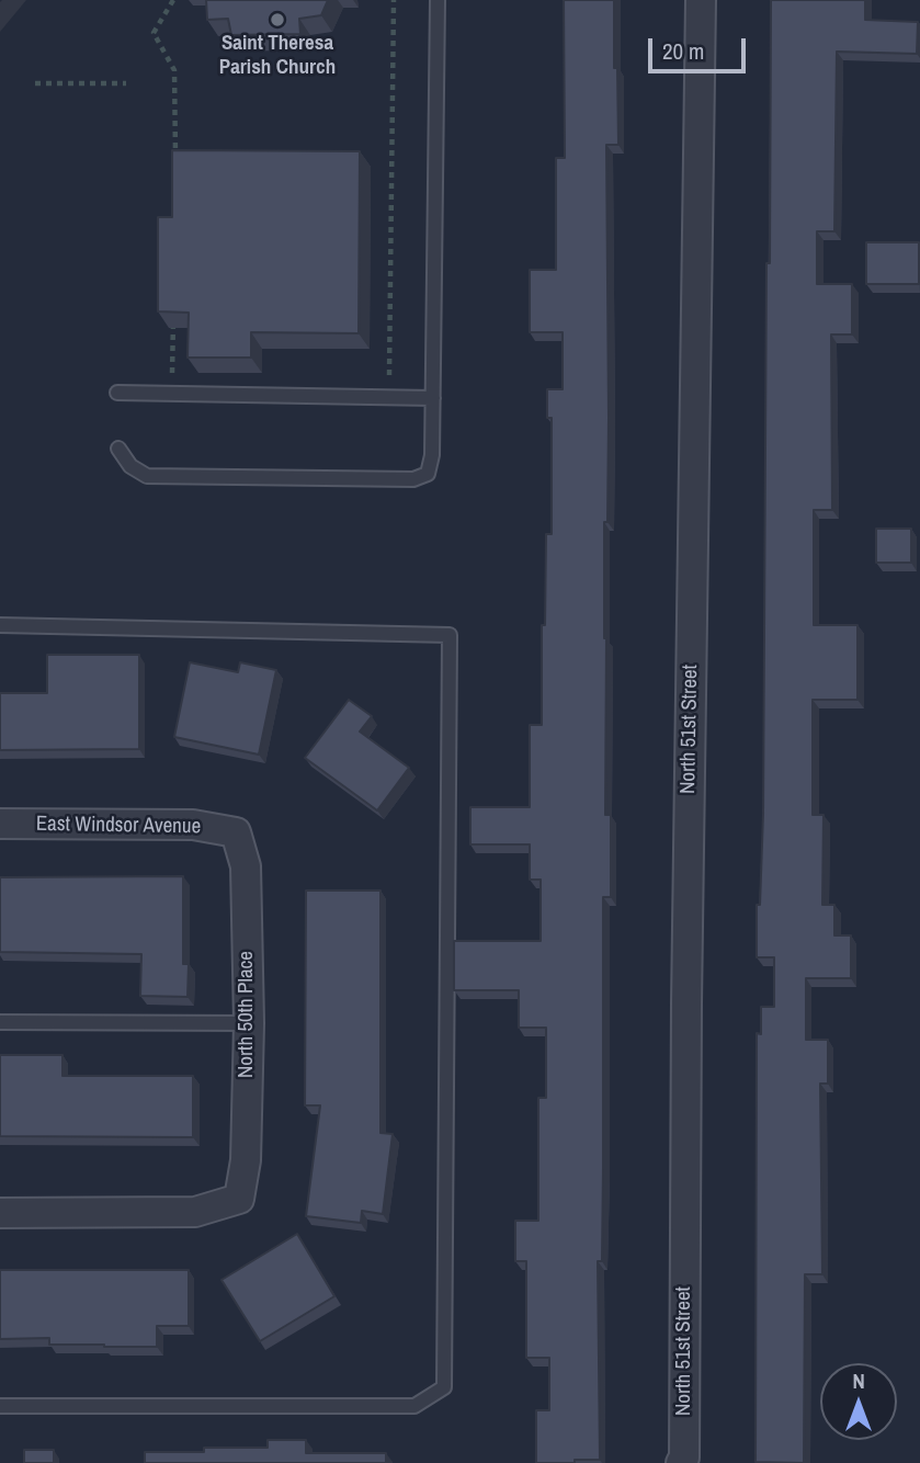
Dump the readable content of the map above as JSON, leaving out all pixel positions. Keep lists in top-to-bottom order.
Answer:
{
  "streets": {
    "street": ["North 51st Street", "East Windsor Avenue", "North 50th Place"]
  },
  "crossings": [
    ["East Windsor Avenue", "North 50th Place"]
  ],
  "places": ["Saint Theresa Parish Church"],
  "scale_bar": "20 m",
  "north": "top"
}
